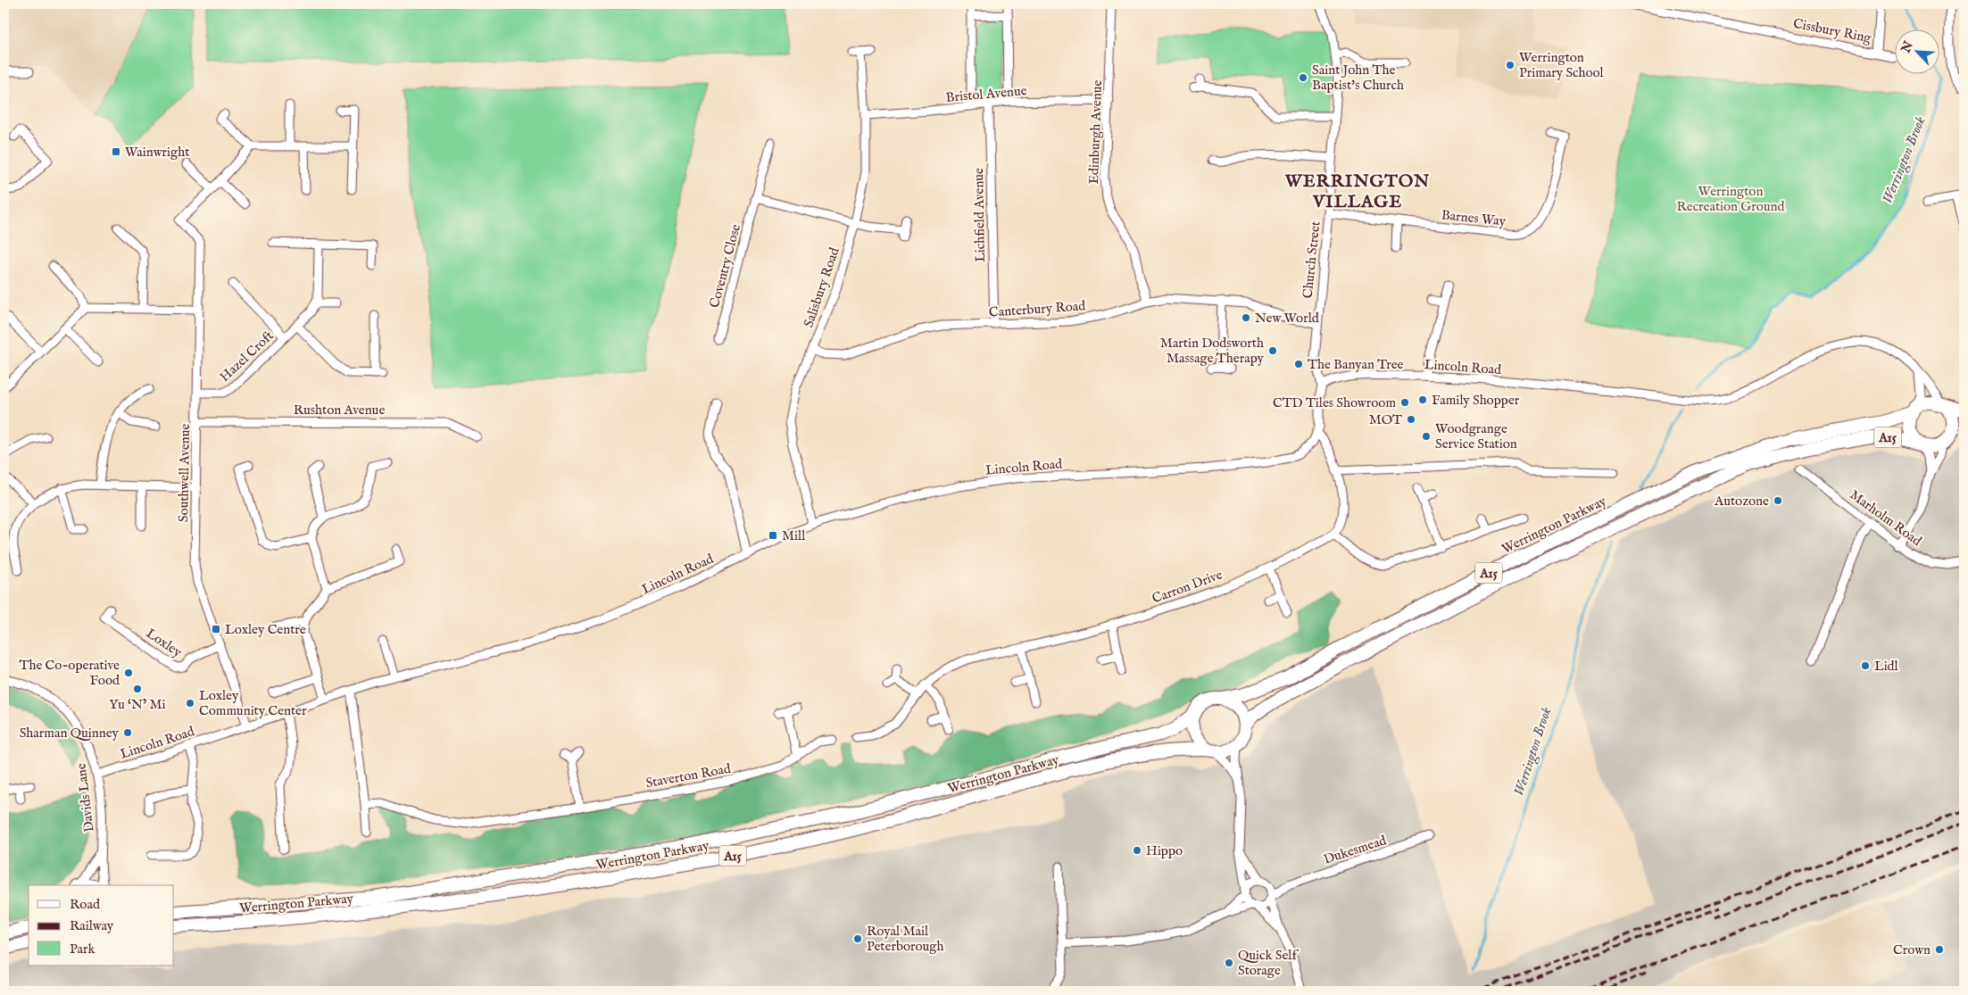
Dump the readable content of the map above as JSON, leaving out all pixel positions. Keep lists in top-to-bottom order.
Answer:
{
  "streets": {
    "highway": ["A15", "Werrington Parkway"],
    "street": [
      "Cissbury Ring",
      "Bristol Avenue",
      "Edinburgh Avenue",
      "Lichfield Avenue",
      "Barnes Way",
      "Church Street",
      "Coventry Close",
      "Salisbury Road",
      "Canterbury Road",
      "Hazel Croft",
      "Lincoln Road",
      "Rushton Avenue",
      "Southwell Avenue",
      "Marholm Road",
      "Carron Drive",
      "Loxley",
      "Staverton Road",
      "Davids Lane",
      "Dukesmead"
    ]
  },
  "crossings": [
    ["Bristol Avenue", "Edinburgh Avenue"],
    ["Bristol Avenue", "Lichfield Avenue"],
    ["Bristol Avenue", "Salisbury Road"],
    ["Edinburgh Avenue", "Canterbury Road"],
    ["Lichfield Avenue", "Canterbury Road"],
    ["Barnes Way", "Church Street"],
    ["Church Street", "Canterbury Road"],
    ["Church Street", "Lincoln Road"],
    ["Salisbury Road", "Canterbury Road"],
    ["Salisbury Road", "Lincoln Road"],
    ["Hazel Croft", "Southwell Avenue"],
    ["Lincoln Road", "A15"],
    ["Lincoln Road", "Southwell Avenue"],
    ["Lincoln Road", "Werrington Parkway"],
    ["Lincoln Road", "Davids Lane"],
    ["Rushton Avenue", "Southwell Avenue"],
    ["A15", "Werrington Parkway"],
    ["Southwell Avenue", "Loxley"]
  ],
  "districts": ["WERRINGTON VILLAGE"],
  "water": ["Werrington Brook"],
  "parks": ["Werrington Recreation Ground"],
  "places": {
    "other": [
      "Werrington Primary School",
      "Saint John The Baptist's Church",
      "New World",
      "Martin Dodsworth Massage Therapy",
      "The Banyan Tree",
      "Family Shopper",
      "CTD Tiles Showroom",
      "MOT",
      "Woodgrange Service Station",
      "Autozone",
      "Lidl",
      "The Co-operative Food",
      "Yu ‘N’ Mi",
      "Loxley Community Center",
      "Sharman Quinney",
      "Hippo",
      "Royal Mail Peterborough",
      "Crown",
      "Quick Self Storage"
    ],
    "transit": ["Wainwright", "Mill", "Loxley Centre"]
  },
  "legend": ["Road", "Railway", "Park"],
  "north": "top left"
}
